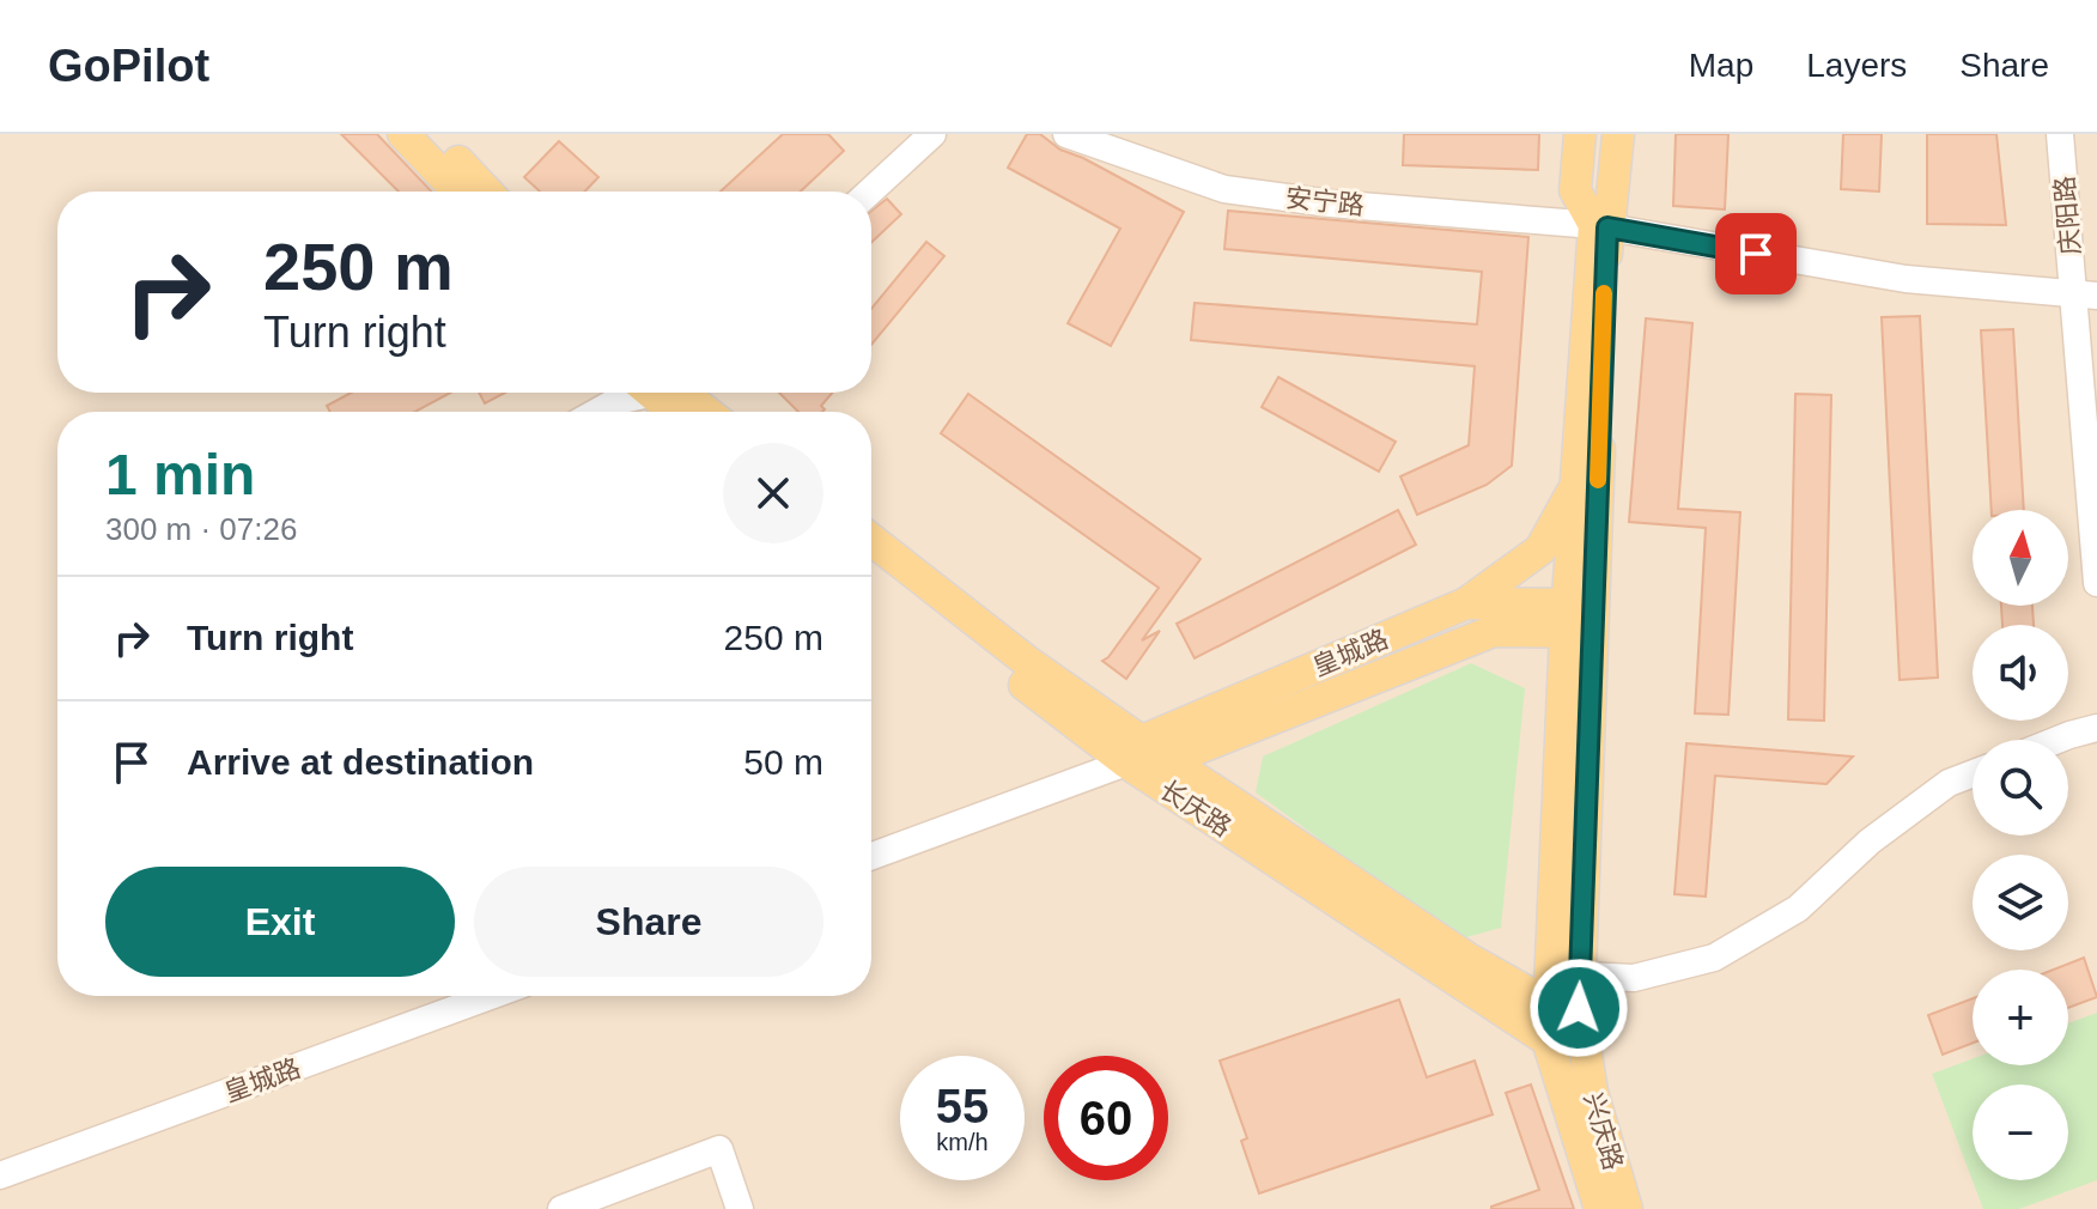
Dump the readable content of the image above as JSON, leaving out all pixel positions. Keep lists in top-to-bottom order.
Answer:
{
  "streets": {
    "main road": ["皇城路", "长庆路", "兴庆路"],
    "street": ["安宁路", "庆阳路"]
  },
  "crossings": [
    ["安宁路", "庆阳路"],
    ["安宁路", "兴庆路"],
    ["皇城路", "长庆路"],
    ["皇城路", "兴庆路"],
    ["长庆路", "兴庆路"]
  ],
  "north": "top",
  "page": {
    "header": "GoPilot",
    "nav": ["Map", "Layers", "Share"],
    "turn": ["250 m", "Turn right"],
    "heading": ["1 min", "300 m · 07:26"],
    "map_buttons": ["+", "−"],
    "list": [
      {
        "name": "Turn right",
        "value": "250 m"
      },
      {
        "name": "Arrive at destination",
        "value": "50 m"
      }
    ],
    "buttons": ["Exit", "Share"],
    "speed": "55 km/h",
    "limit": "60"
  }
}
